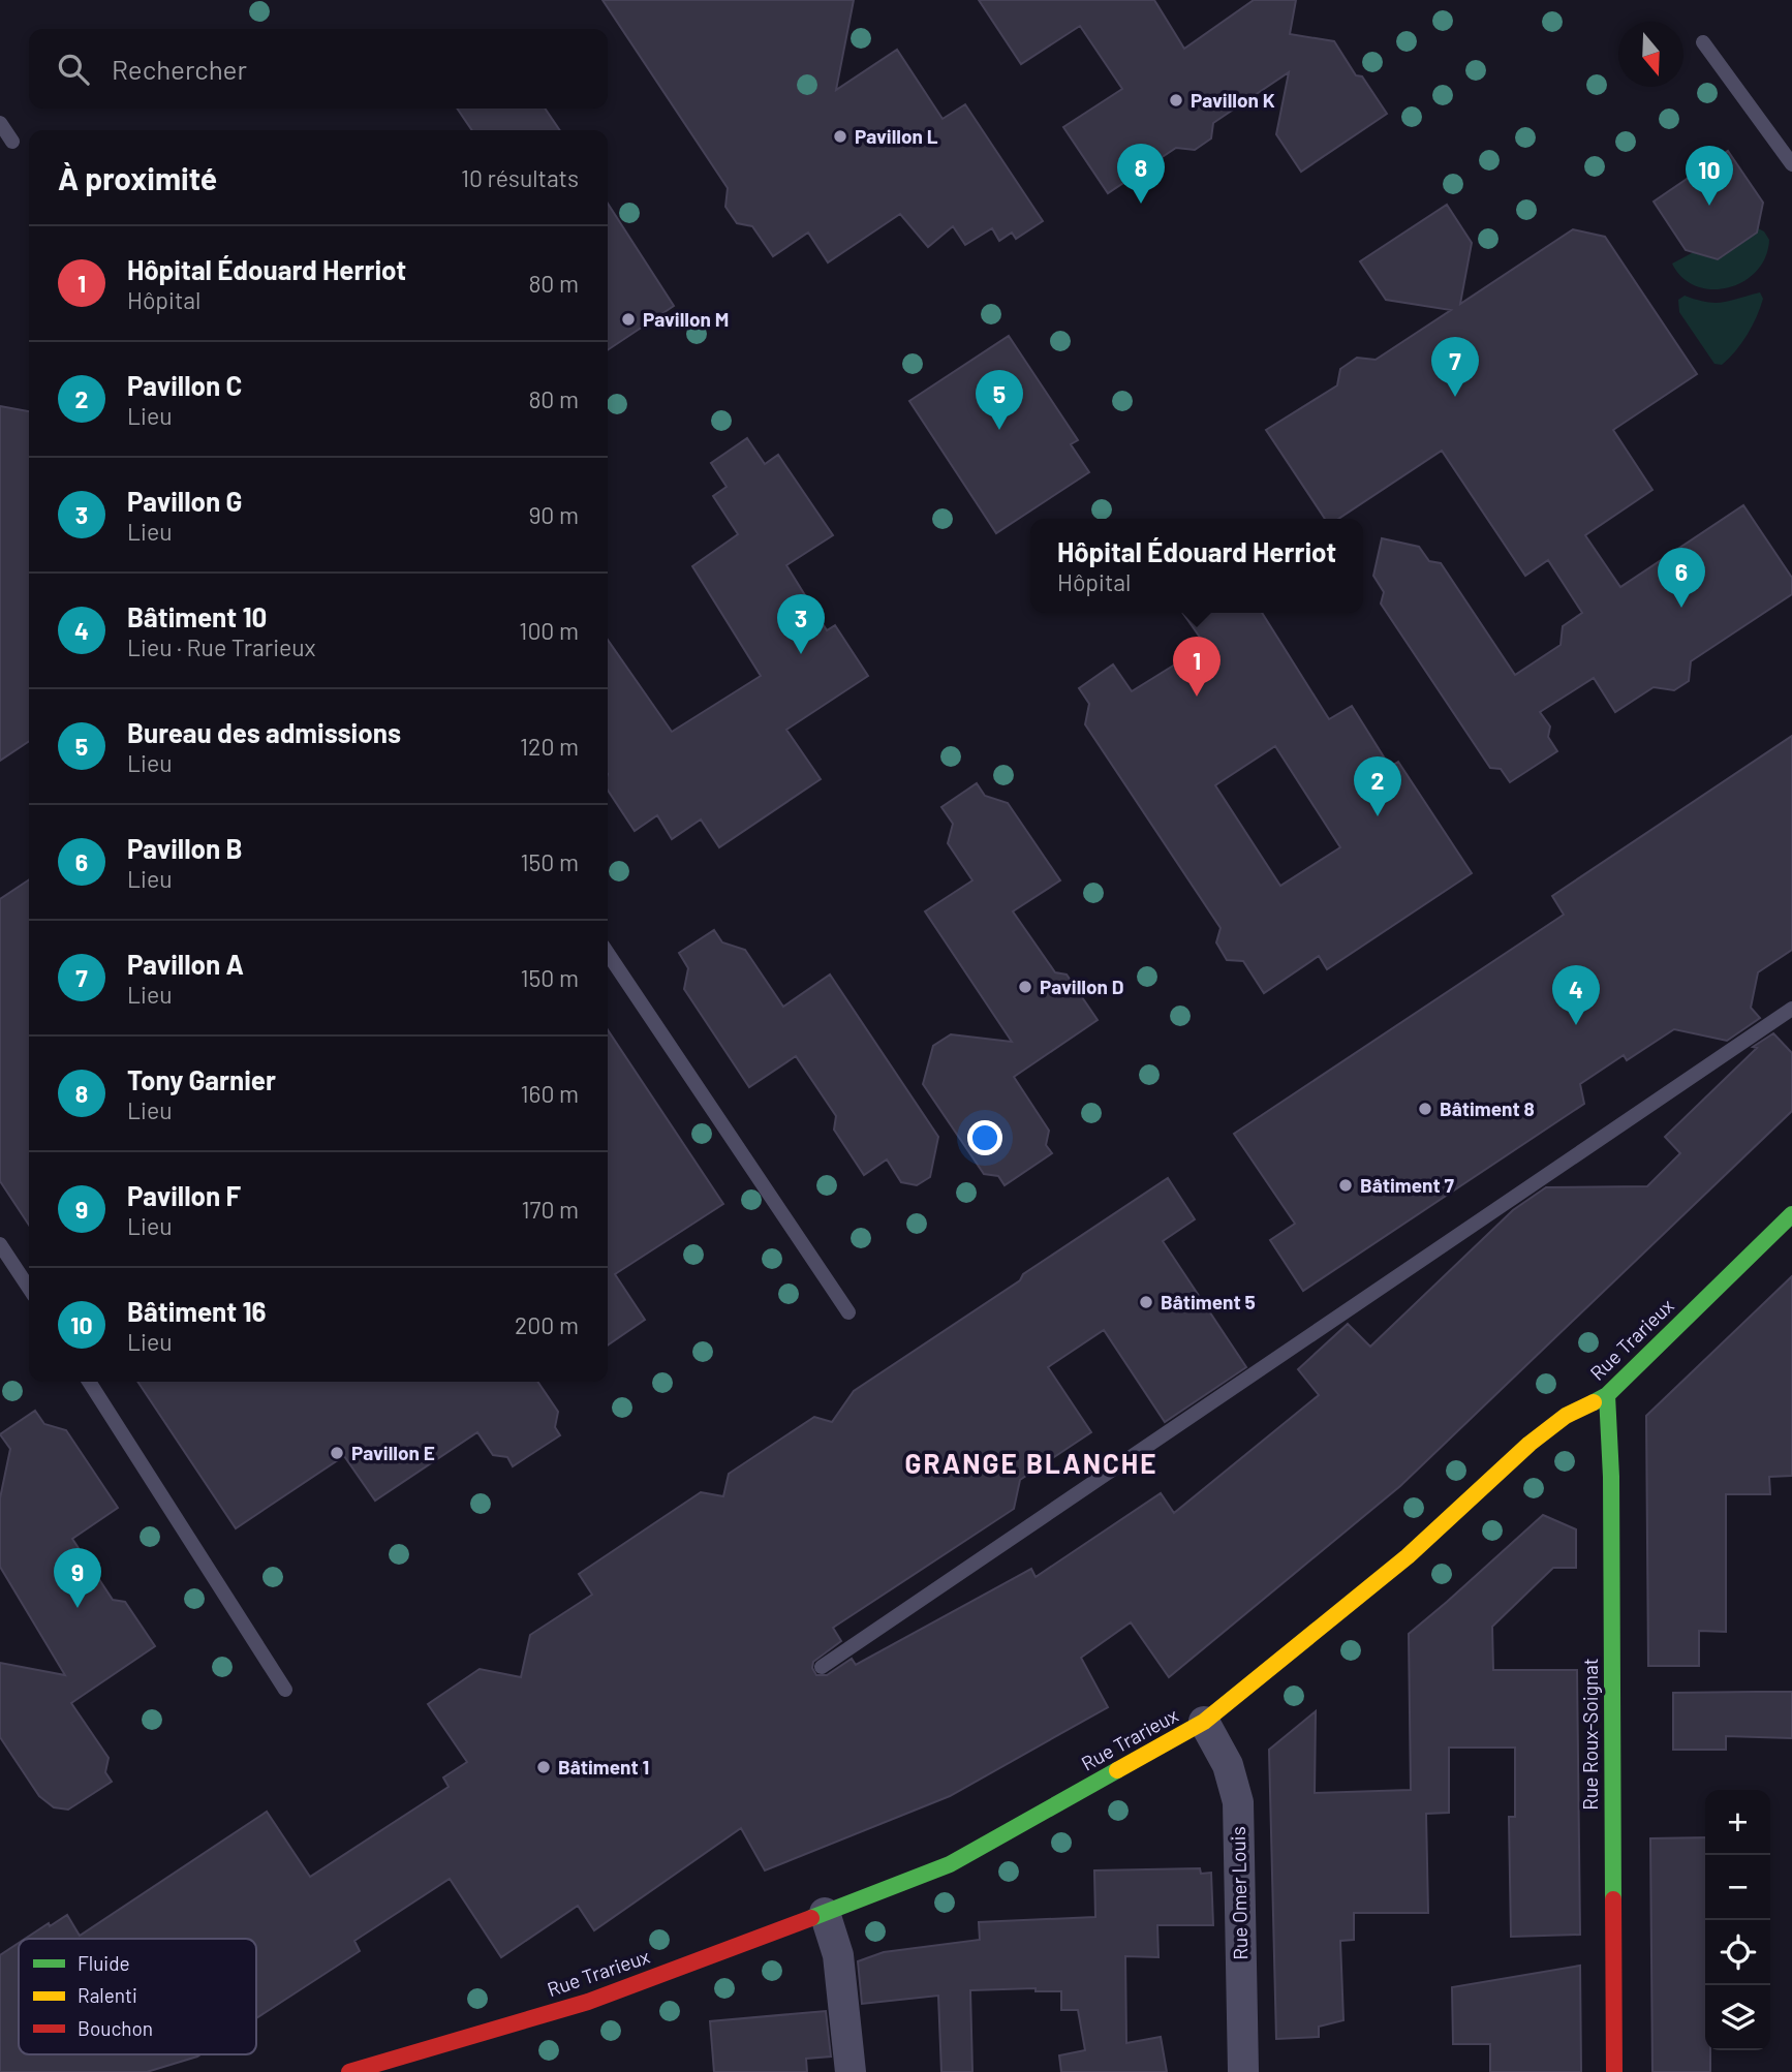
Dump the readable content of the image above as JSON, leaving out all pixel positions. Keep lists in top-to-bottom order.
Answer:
{
  "streets": {
    "street": ["Rue Trarieux", "Rue Roux-Soignat", "Rue Omer Louis"]
  },
  "crossings": [
    ["Rue Trarieux", "Rue Roux-Soignat"],
    ["Rue Trarieux", "Rue Omer Louis"]
  ],
  "districts": ["GRANGE BLANCHE"],
  "places": [
    "Pavillon K",
    "Pavillon L",
    "Pavillon M",
    "Pavillon D",
    "Bâtiment 8",
    "Bâtiment 7",
    "Bâtiment 5",
    "Pavillon E",
    "Bâtiment 1"
  ],
  "legend": ["Fluide", "Ralenti", "Bouchon"],
  "north": "bottom",
  "page": {
    "search": "Rechercher",
    "heading": ["À proximité", "10 résultats"],
    "pins": [
      "8",
      "10",
      "7",
      "5",
      "6",
      "3",
      "1",
      "2",
      "4",
      "9"
    ],
    "list": [
      {
        "mark": "1",
        "name": "Hôpital Édouard Herriot",
        "note": "Hôpital",
        "value": "80 m"
      },
      {
        "mark": "2",
        "name": "Pavillon C",
        "note": "Lieu",
        "value": "80 m"
      },
      {
        "mark": "3",
        "name": "Pavillon G",
        "note": "Lieu",
        "value": "90 m"
      },
      {
        "mark": "4",
        "name": "Bâtiment 10",
        "note": "Lieu · Rue Trarieux",
        "value": "100 m"
      },
      {
        "mark": "5",
        "name": "Bureau des admissions",
        "note": "Lieu",
        "value": "120 m"
      },
      {
        "mark": "6",
        "name": "Pavillon B",
        "note": "Lieu",
        "value": "150 m"
      },
      {
        "mark": "7",
        "name": "Pavillon A",
        "note": "Lieu",
        "value": "150 m"
      },
      {
        "mark": "8",
        "name": "Tony Garnier",
        "note": "Lieu",
        "value": "160 m"
      },
      {
        "mark": "9",
        "name": "Pavillon F",
        "note": "Lieu",
        "value": "170 m"
      },
      {
        "mark": "10",
        "name": "Bâtiment 16",
        "note": "Lieu",
        "value": "200 m"
      }
    ],
    "popup": ["Hôpital Édouard Herriot", "Hôpital"],
    "map_buttons": ["+", "−"]
  }
}
